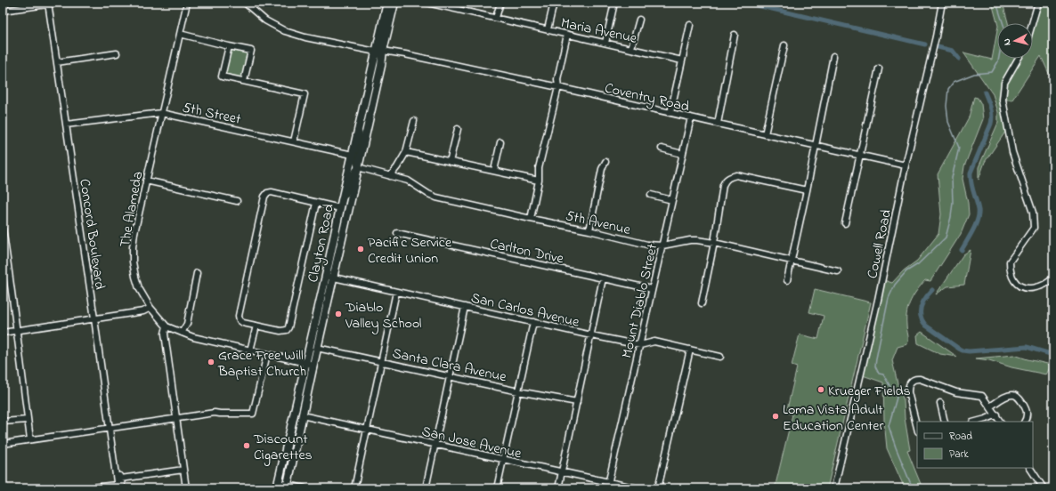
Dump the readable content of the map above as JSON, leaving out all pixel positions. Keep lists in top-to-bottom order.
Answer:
{
  "streets": {
    "main road": ["Clayton Road"],
    "street": [
      "Maria Avenue",
      "Coventry Road",
      "5th Street",
      "The Alameda",
      "5th Avenue",
      "Concord Boulevard",
      "Cowell Road",
      "Carlton Drive",
      "Mount Diablo Street",
      "San Carlos Avenue",
      "Santa Clara Avenue",
      "San Jose Avenue"
    ]
  },
  "crossings": [
    ["Coventry Road", "Clayton Road"],
    ["Coventry Road", "Cowell Road"],
    ["Coventry Road", "Mount Diablo Street"],
    ["5th Street", "The Alameda"],
    ["5th Street", "Concord Boulevard"],
    ["5th Street", "Clayton Road"],
    ["The Alameda", "Clayton Road"],
    ["5th Avenue", "Clayton Road"],
    ["5th Avenue", "Mount Diablo Street"],
    ["Clayton Road", "San Carlos Avenue"],
    ["Clayton Road", "Santa Clara Avenue"],
    ["Clayton Road", "San Jose Avenue"],
    ["Carlton Drive", "Mount Diablo Street"],
    ["Mount Diablo Street", "San Carlos Avenue"],
    ["Mount Diablo Street", "San Jose Avenue"]
  ],
  "places": [
    "Pacific Service Credit Union",
    "Diablo Valley School",
    "Grace Free Will Baptist Church",
    "Krueger Fields",
    "Loma Vista Adult Education Center",
    "Discount Cigarettes"
  ],
  "legend": ["Road", "Park"],
  "north": "left"
}
